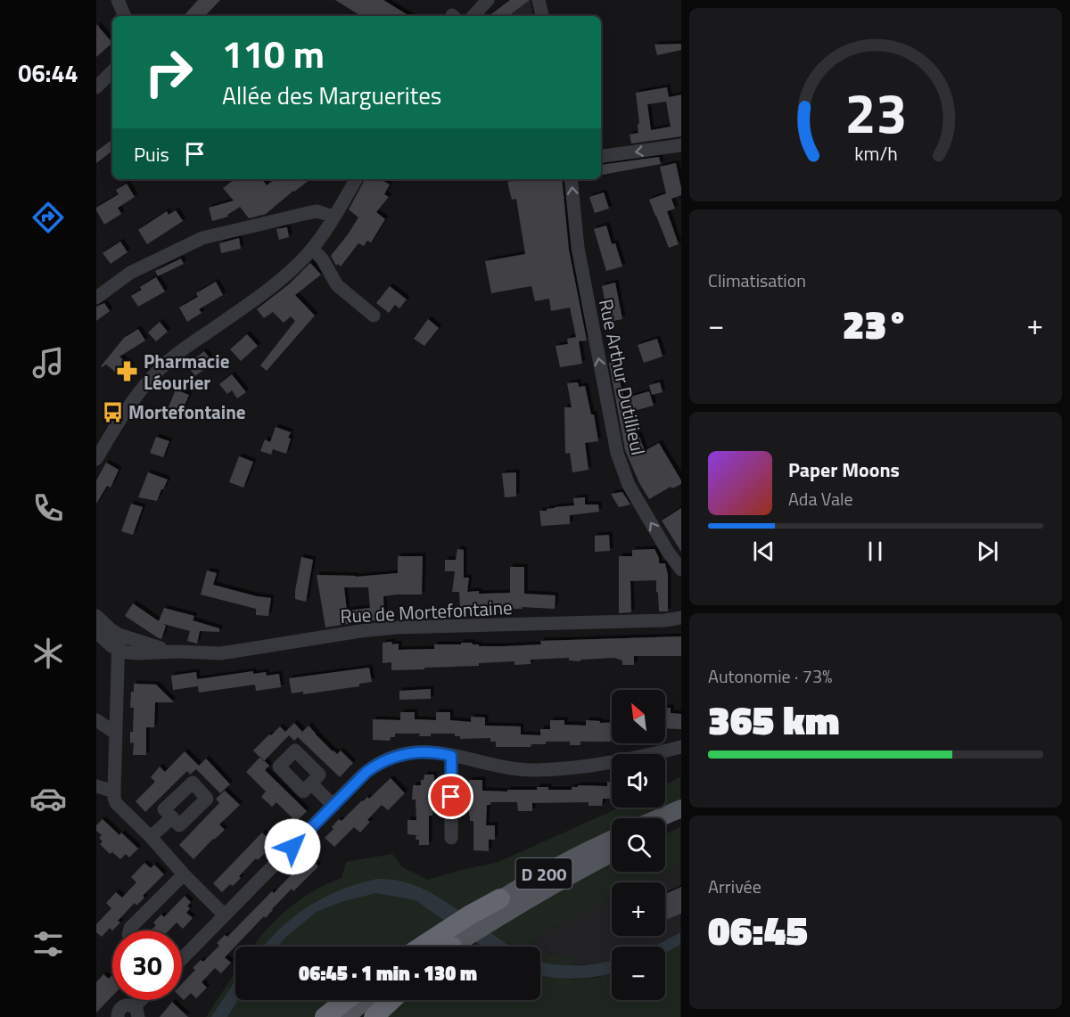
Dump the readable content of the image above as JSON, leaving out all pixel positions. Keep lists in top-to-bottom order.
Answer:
{
  "streets": {
    "highway": ["D 200"],
    "street": ["Rue Arthur Dutillieul", "Rue de Mortefontaine"]
  },
  "one_way": ["Rue Arthur Dutillieul"],
  "places": {
    "pharmacy": ["Pharmacie Léourier"],
    "bus stop": ["Mortefontaine"]
  },
  "north": "top left",
  "page": {
    "tabs": "06:44",
    "turn": ["110 m", "Allée des Marguerites"],
    "then": "Puis",
    "tile": [
      "Climatisation",
      ["Autonomie · 73%", "365 km"],
      ["Arrivée", "06:45"]
    ],
    "heat": ["−", "23°", "+"],
    "song": ["Paper Moons", "Ada Vale"],
    "map_buttons": ["+", "−"],
    "limit": "30",
    "trip": "06:45 · 1 min · 130 m",
    "gauge": ["23", "km/h"]
  }
}
